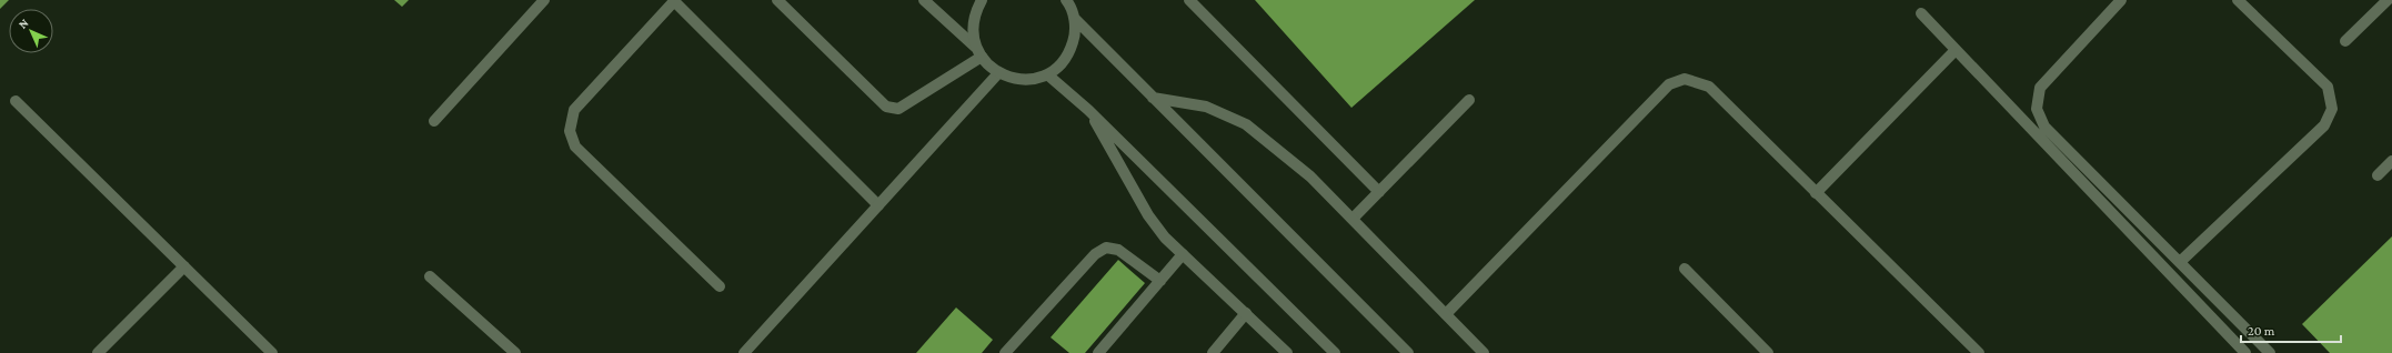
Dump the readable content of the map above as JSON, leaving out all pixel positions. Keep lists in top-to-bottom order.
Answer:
{
  "scale_bar": "20 m",
  "north": "top left"
}
